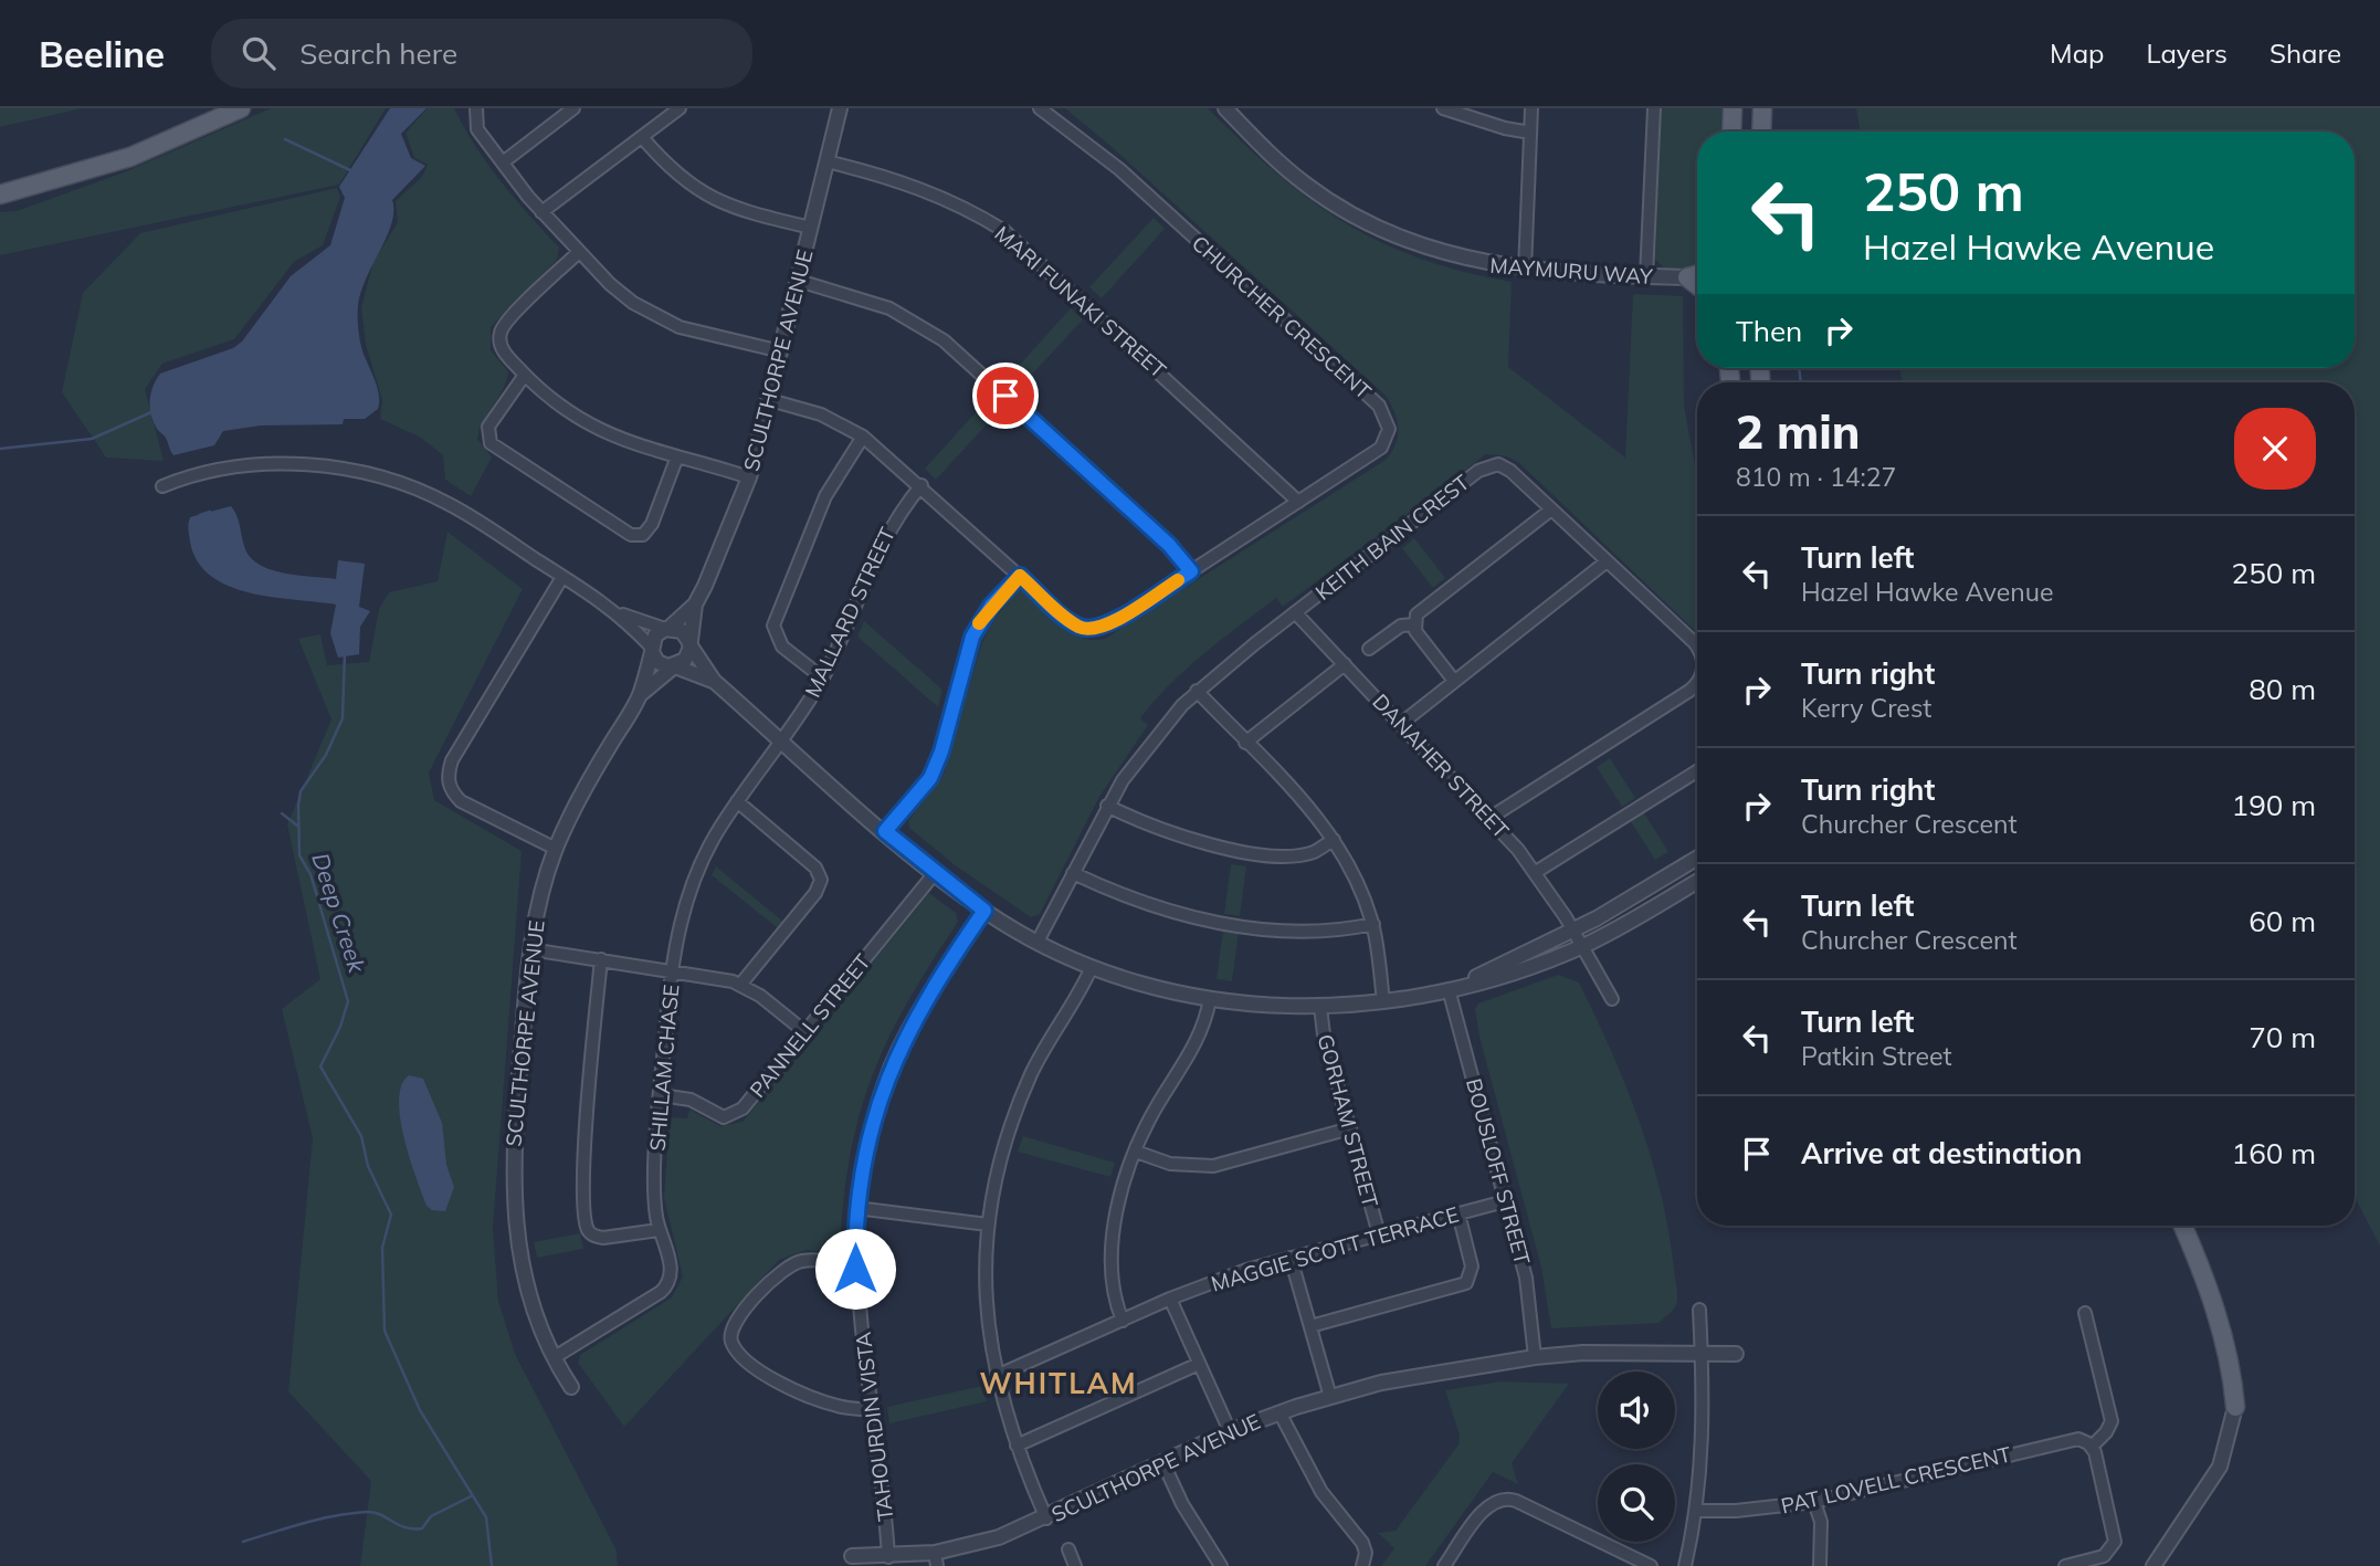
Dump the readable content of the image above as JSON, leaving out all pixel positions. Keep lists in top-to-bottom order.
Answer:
{
  "streets": {
    "street": [
      "MAYMURU WAY",
      "MARI FUNAKI STREET",
      "CHURCHER CRESCENT",
      "SCULTHORPE AVENUE",
      "KEITH BAIN CREST",
      "MALLARD STREET",
      "DANAHER STREET",
      "PANNELL STREET",
      "SHILLAM CHASE",
      "GORHAM STREET",
      "BOUSLOFF STREET",
      "MAGGIE SCOTT TERRACE",
      "TAHOURDIN VISTA",
      "PAT LOVELL CRESCENT"
    ]
  },
  "crossings": [
    ["MARI FUNAKI STREET", "CHURCHER CRESCENT"],
    ["MARI FUNAKI STREET", "SCULTHORPE AVENUE"],
    ["CHURCHER CRESCENT", "SCULTHORPE AVENUE"],
    ["CHURCHER CRESCENT", "MALLARD STREET"],
    ["SCULTHORPE AVENUE", "SHILLAM CHASE"],
    ["SCULTHORPE AVENUE", "BOUSLOFF STREET"],
    ["SCULTHORPE AVENUE", "TAHOURDIN VISTA"],
    ["KEITH BAIN CREST", "DANAHER STREET"],
    ["MALLARD STREET", "SHILLAM CHASE"],
    ["PANNELL STREET", "SHILLAM CHASE"],
    ["GORHAM STREET", "MAGGIE SCOTT TERRACE"],
    ["BOUSLOFF STREET", "MAGGIE SCOTT TERRACE"]
  ],
  "districts": ["WHITLAM"],
  "water": ["Deep Creek"],
  "page": {
    "header": "Beeline",
    "search": "Search here",
    "nav": ["Map", "Layers", "Share"],
    "turn": ["250 m", "Hazel Hawke Avenue"],
    "then": "Then",
    "heading": ["2 min", "810 m · 14:27"],
    "list": [
      {
        "name": "Turn left",
        "note": "Hazel Hawke Avenue",
        "value": "250 m"
      },
      {
        "name": "Turn right",
        "note": "Kerry Crest",
        "value": "80 m"
      },
      {
        "name": "Turn right",
        "note": "Churcher Crescent",
        "value": "190 m"
      },
      {
        "name": "Turn left",
        "note": "Churcher Crescent",
        "value": "60 m"
      },
      {
        "name": "Turn left",
        "note": "Patkin Street",
        "value": "70 m"
      },
      {
        "name": "Arrive at destination",
        "value": "160 m"
      }
    ]
  }
}
